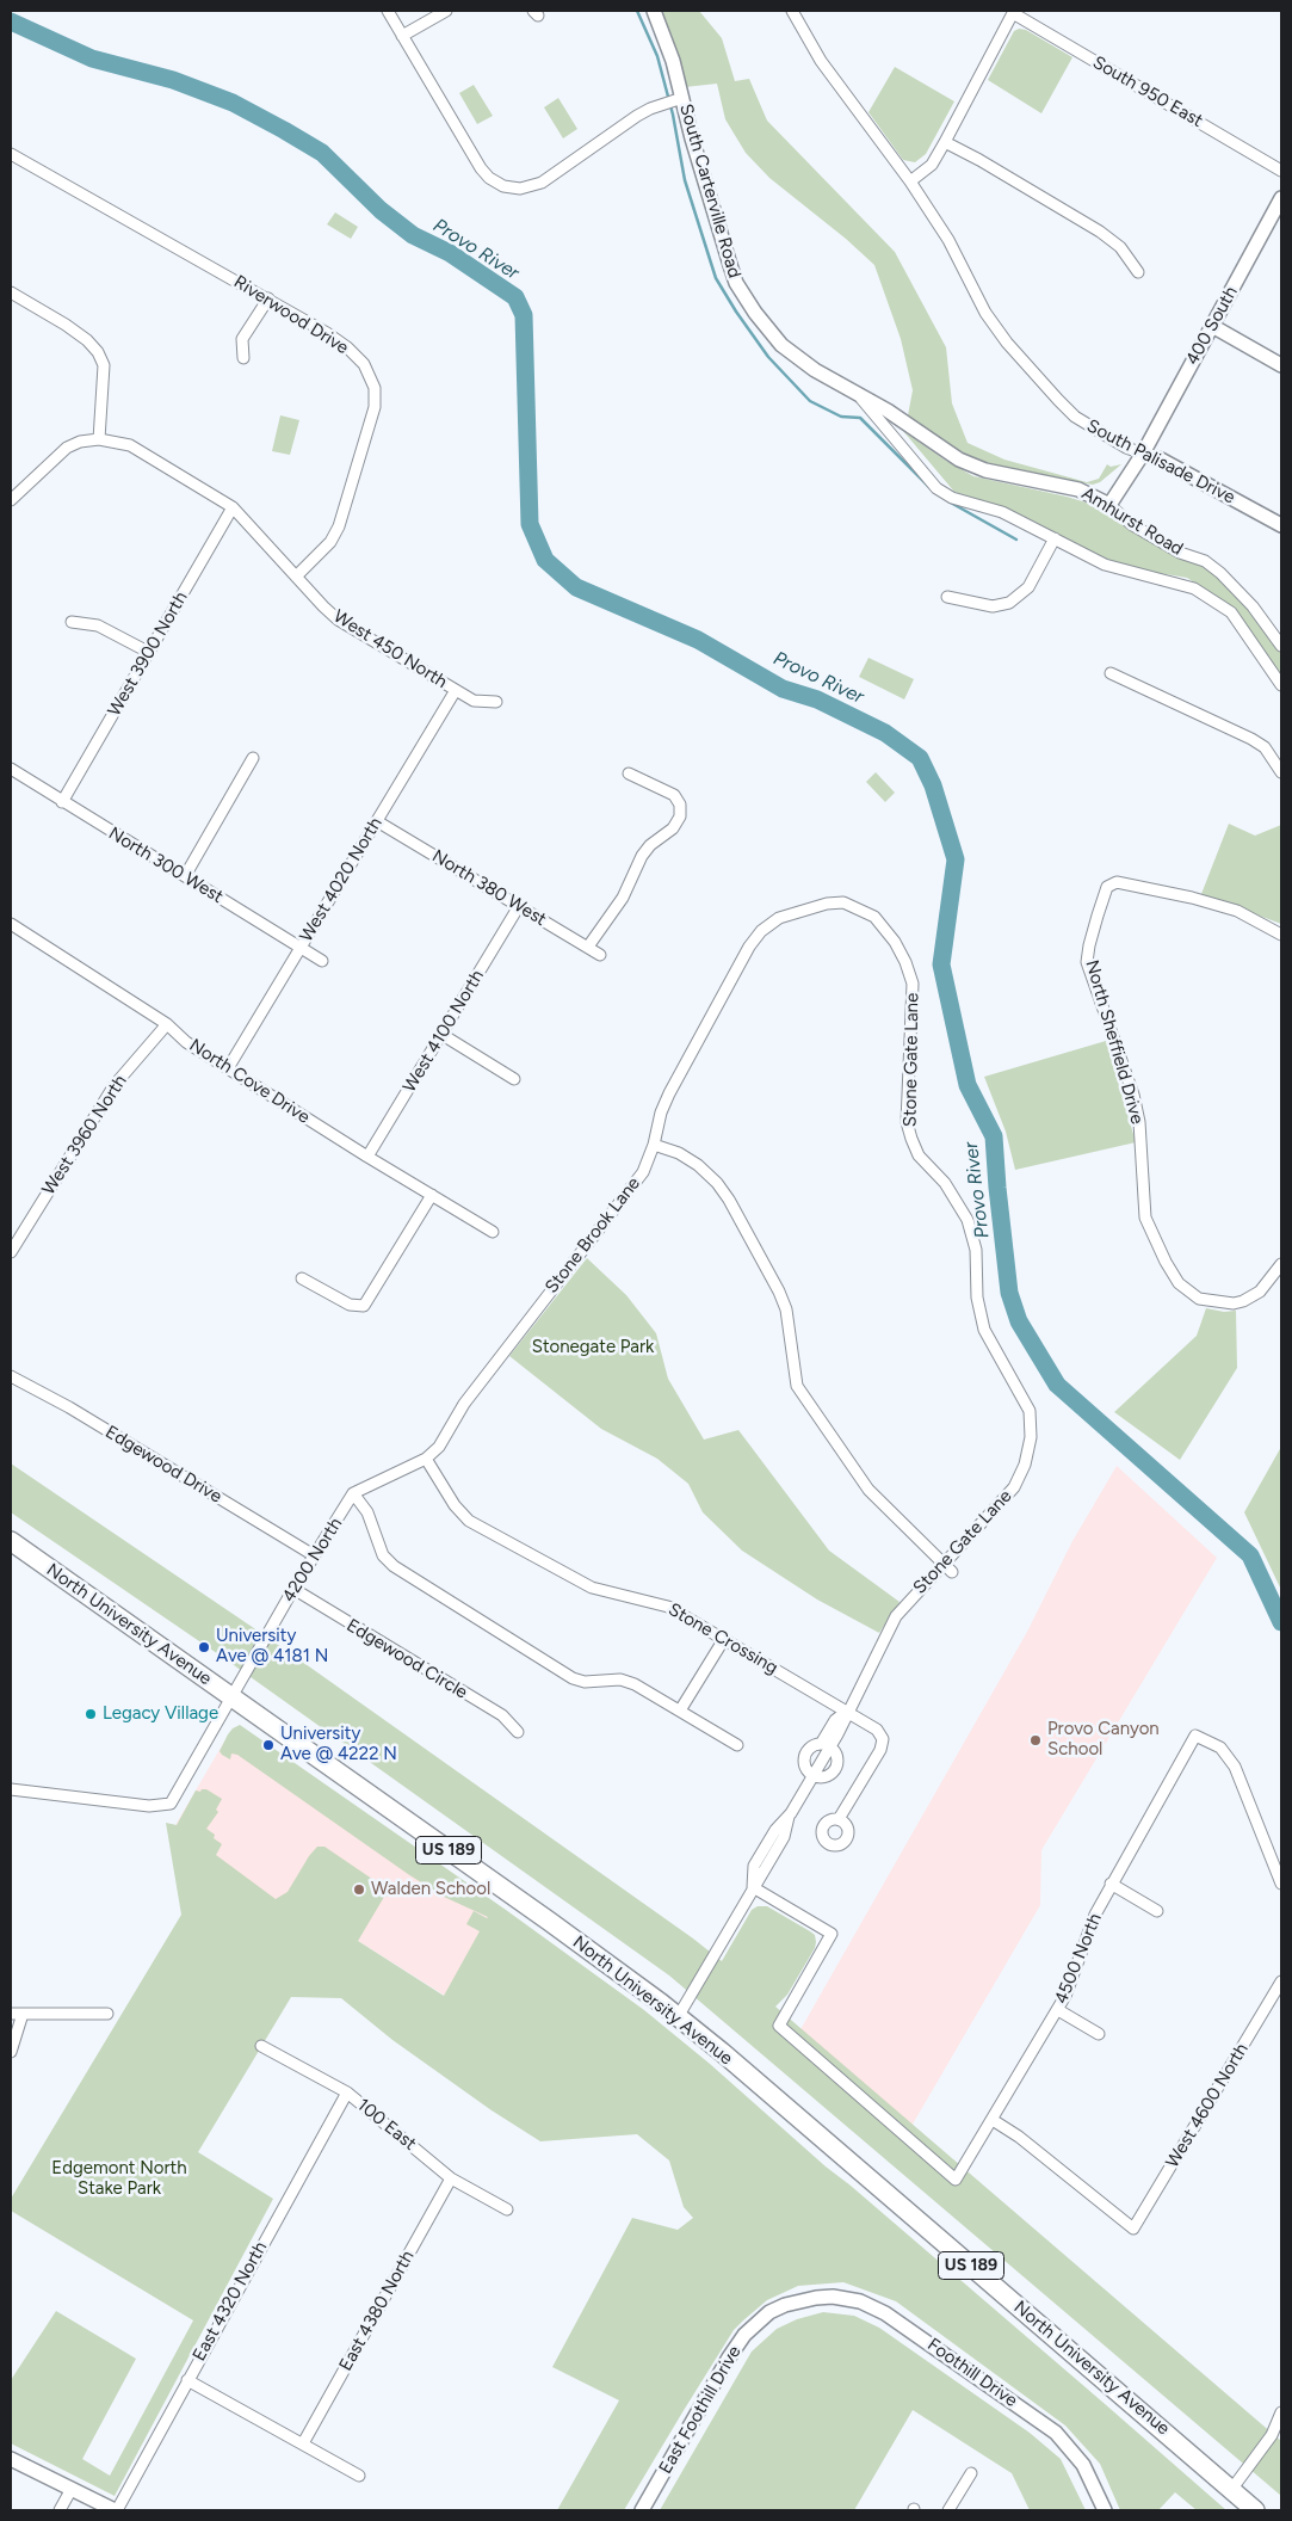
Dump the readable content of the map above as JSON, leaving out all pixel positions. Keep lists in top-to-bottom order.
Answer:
{
  "streets": {
    "highway": ["North University Avenue", "US 189"],
    "street": [
      "South 950 East",
      "South Carterville Road",
      "Riverwood Drive",
      "400 South",
      "South Palisade Drive",
      "Amhurst Road",
      "West 450 North",
      "West 3900 North",
      "North 300 West",
      "West 4020 North",
      "North 380 West",
      "West 4100 North",
      "North Sheffield Drive",
      "Stone Gate Lane",
      "North Cove Drive",
      "West 3960 North",
      "Stone Brook Lane",
      "Edgewood Drive",
      "4200 North",
      "Stone Crossing",
      "Edgewood Circle",
      "4500 North",
      "West 4600 North",
      "100 East",
      "East 4320 North",
      "East 4380 North",
      "Foothill Drive",
      "East Foothill Drive"
    ]
  },
  "crossings": [
    ["South Carterville Road", "Amhurst Road"],
    ["Riverwood Drive", "West 450 North"],
    ["400 South", "South Palisade Drive"],
    ["400 South", "Amhurst Road"],
    ["West 450 North", "West 3900 North"],
    ["West 450 North", "West 4020 North"],
    ["West 3900 North", "North 300 West"],
    ["North 300 West", "West 4020 North"],
    ["West 4020 North", "North 380 West"],
    ["West 4020 North", "North Cove Drive"],
    ["North 380 West", "West 4100 North"],
    ["West 4100 North", "North Cove Drive"],
    ["Stone Gate Lane", "Stone Brook Lane"],
    ["Stone Gate Lane", "North University Avenue"],
    ["Stone Gate Lane", "Stone Crossing"],
    ["Stone Gate Lane", "4500 North"],
    ["North Cove Drive", "West 3960 North"],
    ["Stone Brook Lane", "Stone Crossing"],
    ["Edgewood Drive", "4200 North"],
    ["4200 North", "North University Avenue"],
    ["4200 North", "Edgewood Circle"],
    ["4500 North", "West 4600 North"],
    ["100 East", "East 4320 North"],
    ["100 East", "East 4380 North"],
    ["Foothill Drive", "East Foothill Drive"]
  ],
  "water": ["Provo River"],
  "parks": ["Stonegate Park", "Edgemont North Stake Park"],
  "places": [
    "University Ave @ 4181 N",
    "Legacy Village",
    "Provo Canyon School",
    "University Ave @ 4222 N",
    "Walden School"
  ]
}
